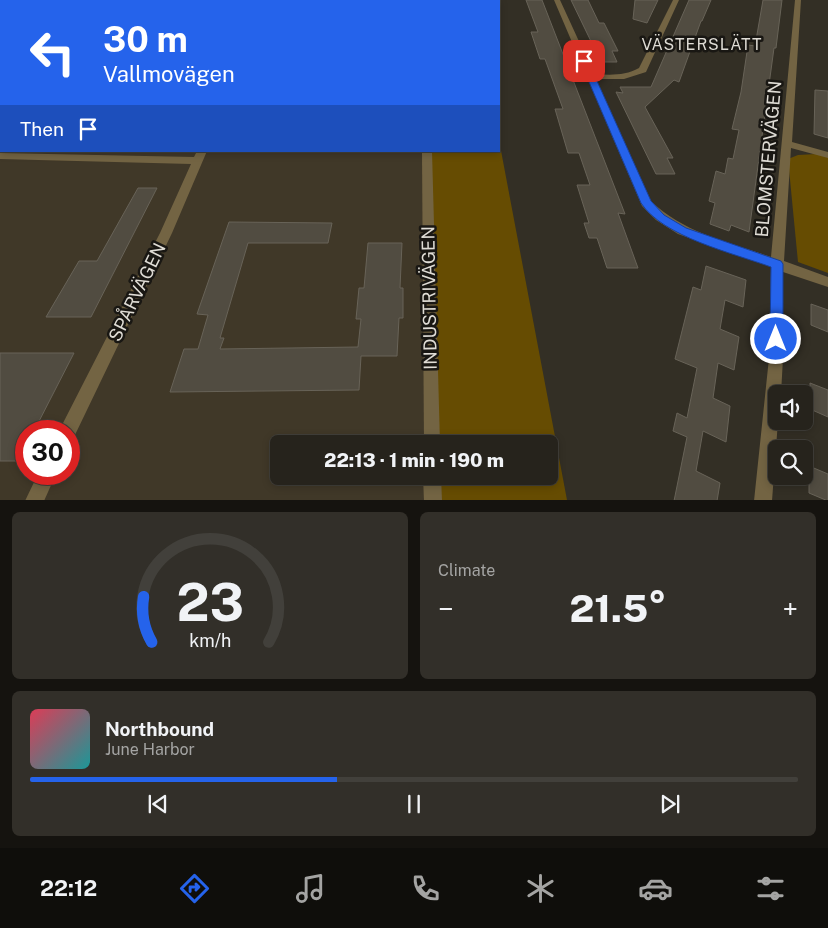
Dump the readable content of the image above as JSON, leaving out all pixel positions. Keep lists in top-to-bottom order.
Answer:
{
  "streets": {
    "street": ["BLOMSTERVÄGEN", "SPÅRVÄGEN", "INDUSTRIVÄGEN"]
  },
  "districts": ["VÄSTERSLÄTT"],
  "page": {
    "turn": ["30 m", "Vallmovägen"],
    "then": "Then",
    "limit": "30",
    "trip": "22:13 · 1 min · 190 m",
    "tile": "Climate",
    "heat": ["−", "21.5°", "+"],
    "song": ["Northbound", "June Harbor"],
    "tabs": "22:12",
    "gauge": ["23", "km/h"]
  }
}
